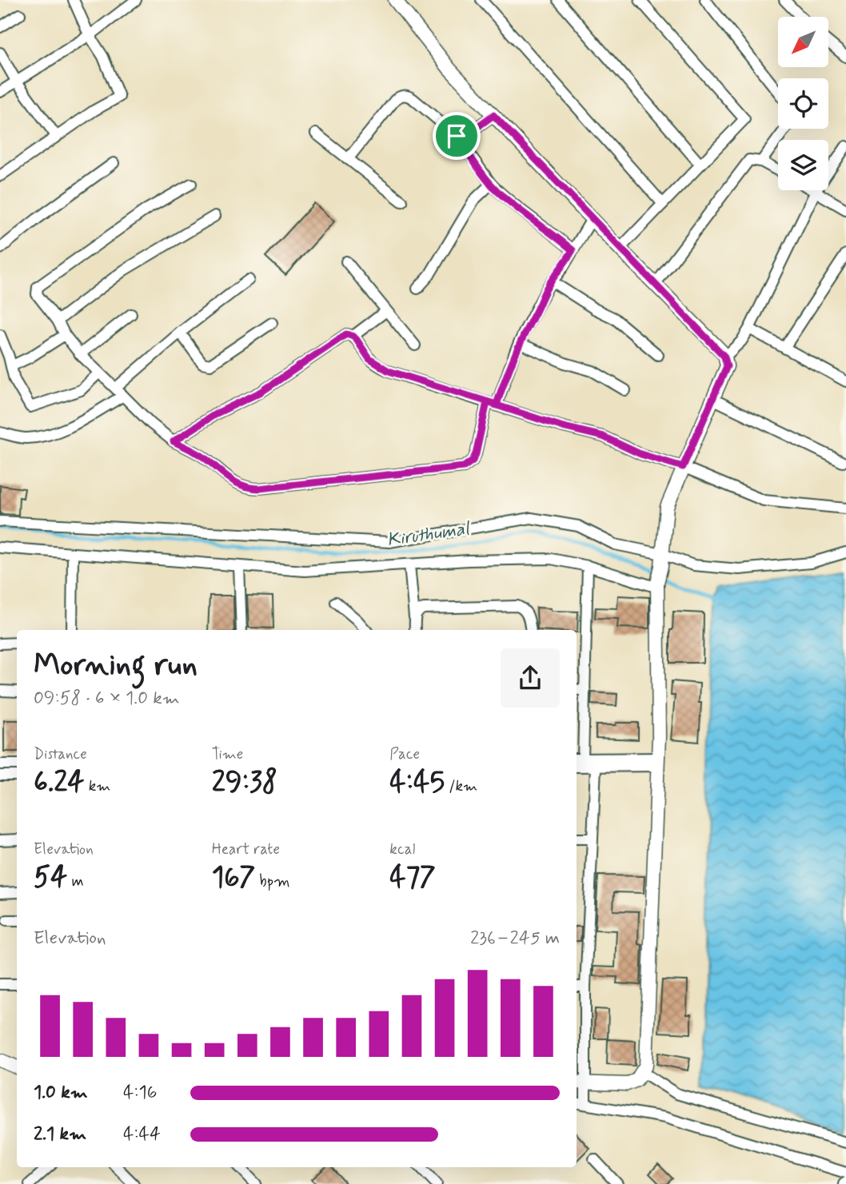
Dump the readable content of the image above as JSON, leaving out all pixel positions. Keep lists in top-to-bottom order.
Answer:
{
  "water": ["Kiruthumal"],
  "north": "bottom left",
  "page": {
    "heading": ["Morning run", "09:58 · 6 × 1.0 km"],
    "stats": [
      ["Distance", "6.24 km"],
      ["Time", "29:38"],
      ["Pace", "4:45 /km"],
      ["Elevation", "54 m"],
      ["Heart rate", "167 bpm"],
      ["kcal", "477"]
    ],
    "chart": ["Elevation", "236–245 m"],
    "list": [
      {
        "name": "1.0 km",
        "note": "4:16"
      },
      {
        "name": "2.1 km",
        "note": "4:44"
      }
    ]
  }
}
